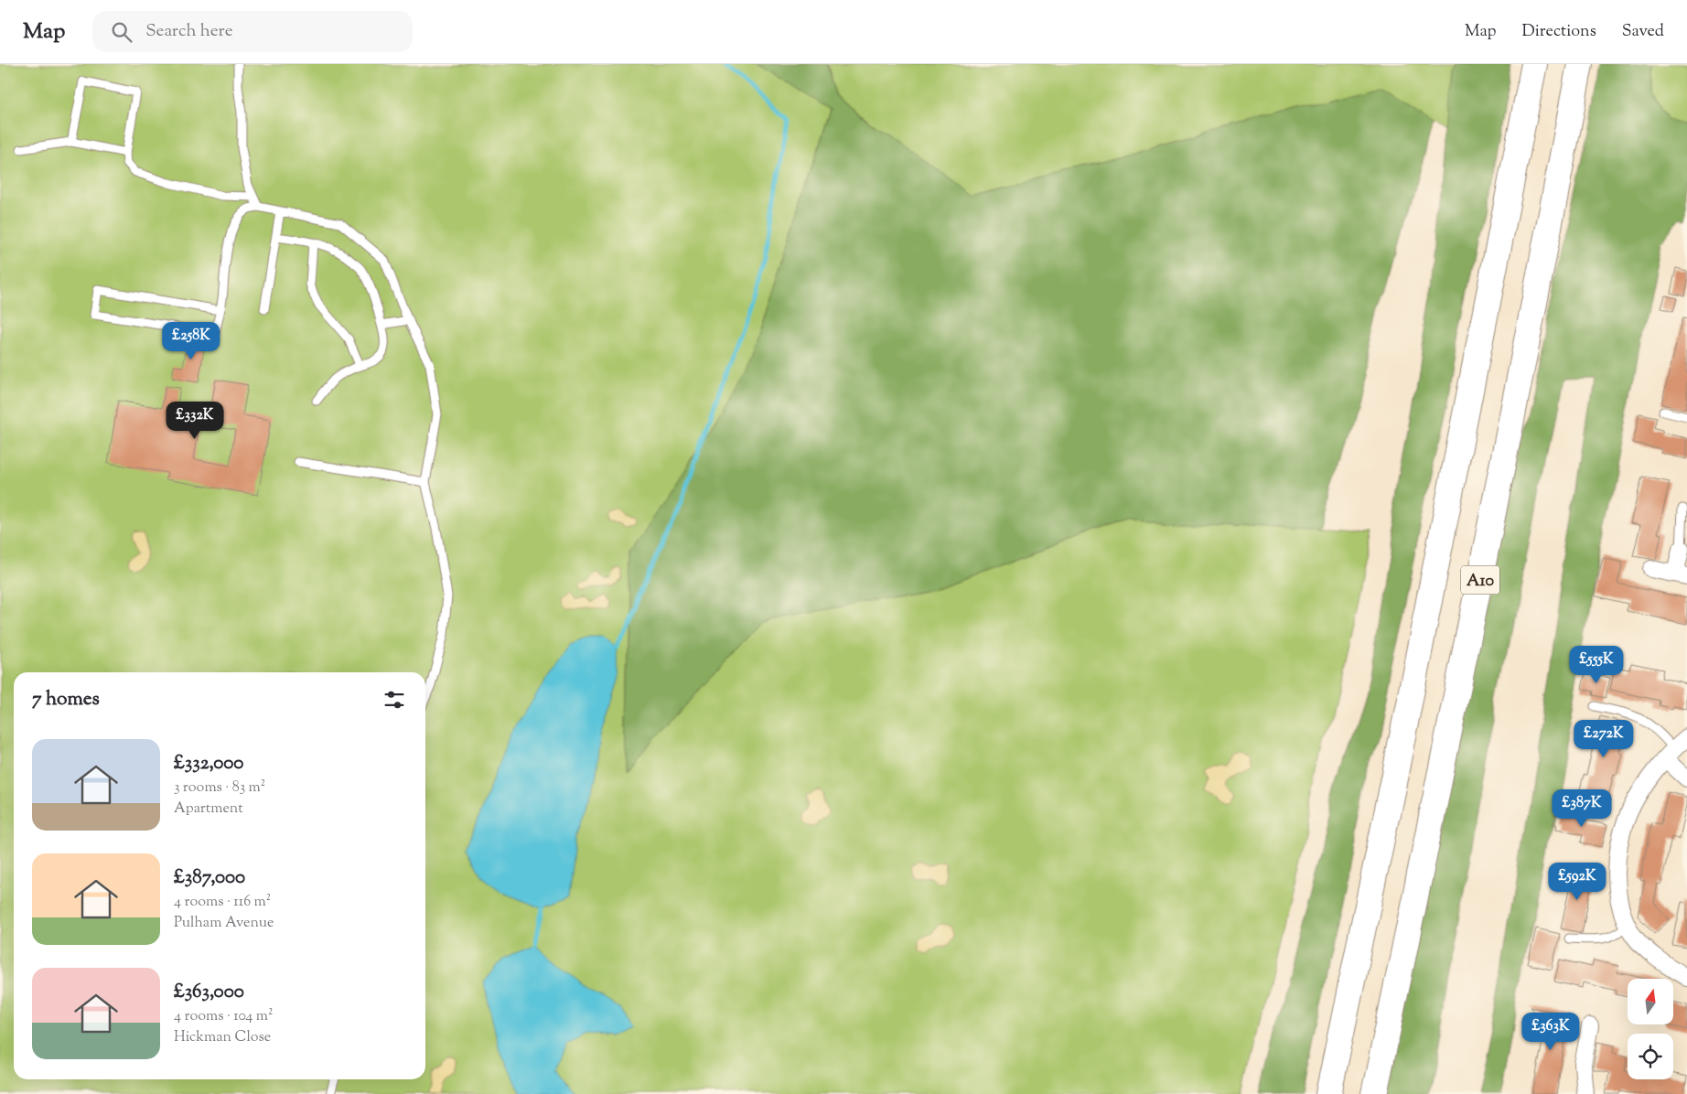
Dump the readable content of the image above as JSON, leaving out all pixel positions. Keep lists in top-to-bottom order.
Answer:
{
  "streets": {
    "highway": ["A10"]
  },
  "north": "top",
  "page": {
    "header": "Map",
    "search": "Search here",
    "nav": ["Map", "Directions", "Saved"],
    "price": [
      "£258K",
      "£332K",
      "£555K",
      "£272K",
      "£387K",
      "£592K",
      "£363K"
    ],
    "heading": "7 homes",
    "list": [
      {
        "name": "£332,000",
        "note": "3 rooms · 83 m² · Apartment"
      },
      {
        "name": "£387,000",
        "note": "4 rooms · 116 m² · Pulham Avenue"
      },
      {
        "name": "£363,000",
        "note": "4 rooms · 104 m² · Hickman Close"
      }
    ]
  }
}
